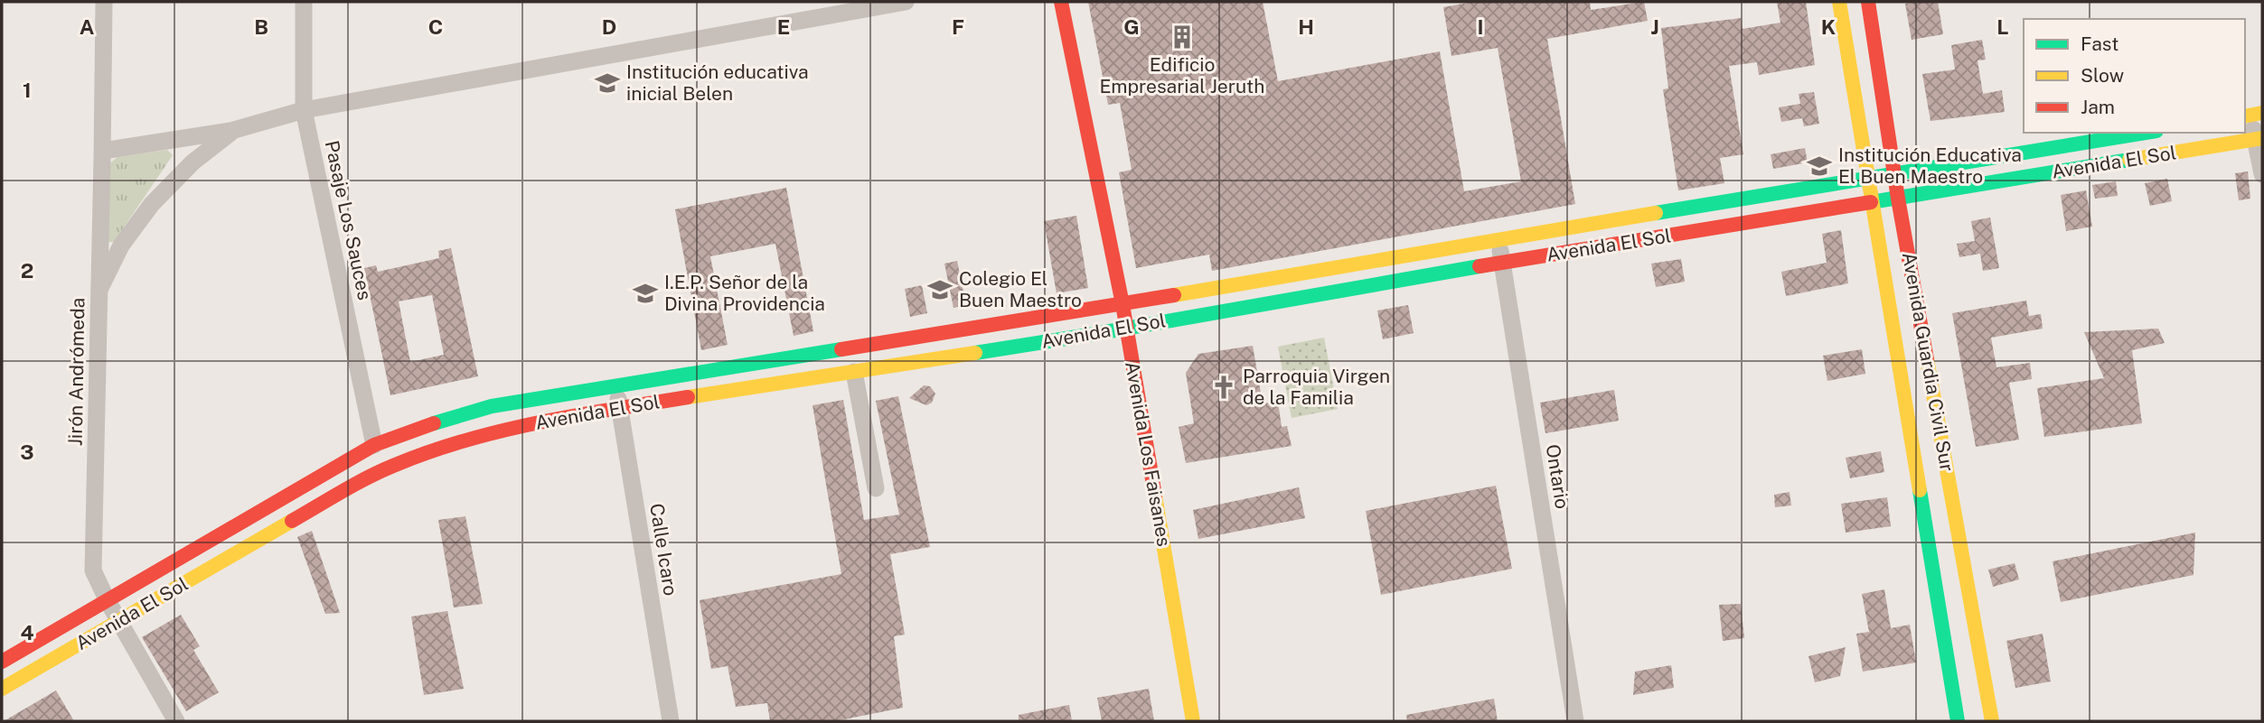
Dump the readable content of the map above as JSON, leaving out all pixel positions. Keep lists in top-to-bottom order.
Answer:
{
  "streets": {
    "main road": ["Avenida El Sol", "Avenida Guardia Civil Sur", "Avenida Los Faisanes"],
    "street": [
      "Pasaje Los Sauces",
      "Jirón Andrómeda",
      "Ontario",
      "Calle Icaro"
    ]
  },
  "crossings": [
    ["Avenida El Sol", "Pasaje Los Sauces"],
    ["Avenida El Sol", "Avenida Guardia Civil Sur"],
    ["Avenida El Sol", "Jirón Andrómeda"],
    ["Avenida El Sol", "Avenida Los Faisanes"],
    ["Avenida El Sol", "Ontario"],
    ["Avenida El Sol", "Calle Icaro"]
  ],
  "places": {
    "building": ["Edificio Empresarial Jeruth"],
    "school or university": [
      "Institución educativa inicial Belen",
      "Institución Educativa El Buen Maestro",
      "Colegio El Buen Maestro",
      "I.E.P. Señor de la Divina Providencia"
    ],
    "church": ["Parroquia Virgen de la Familia"]
  },
  "legend": ["Fast", "Slow", "Jam"],
  "grid": {
    "columns": [
      "A",
      "B",
      "C",
      "D",
      "E",
      "F",
      "G",
      "H",
      "I",
      "J",
      "K",
      "L"
    ],
    "rows": [
      "1",
      "2",
      "3",
      "4"
    ]
  }
}
